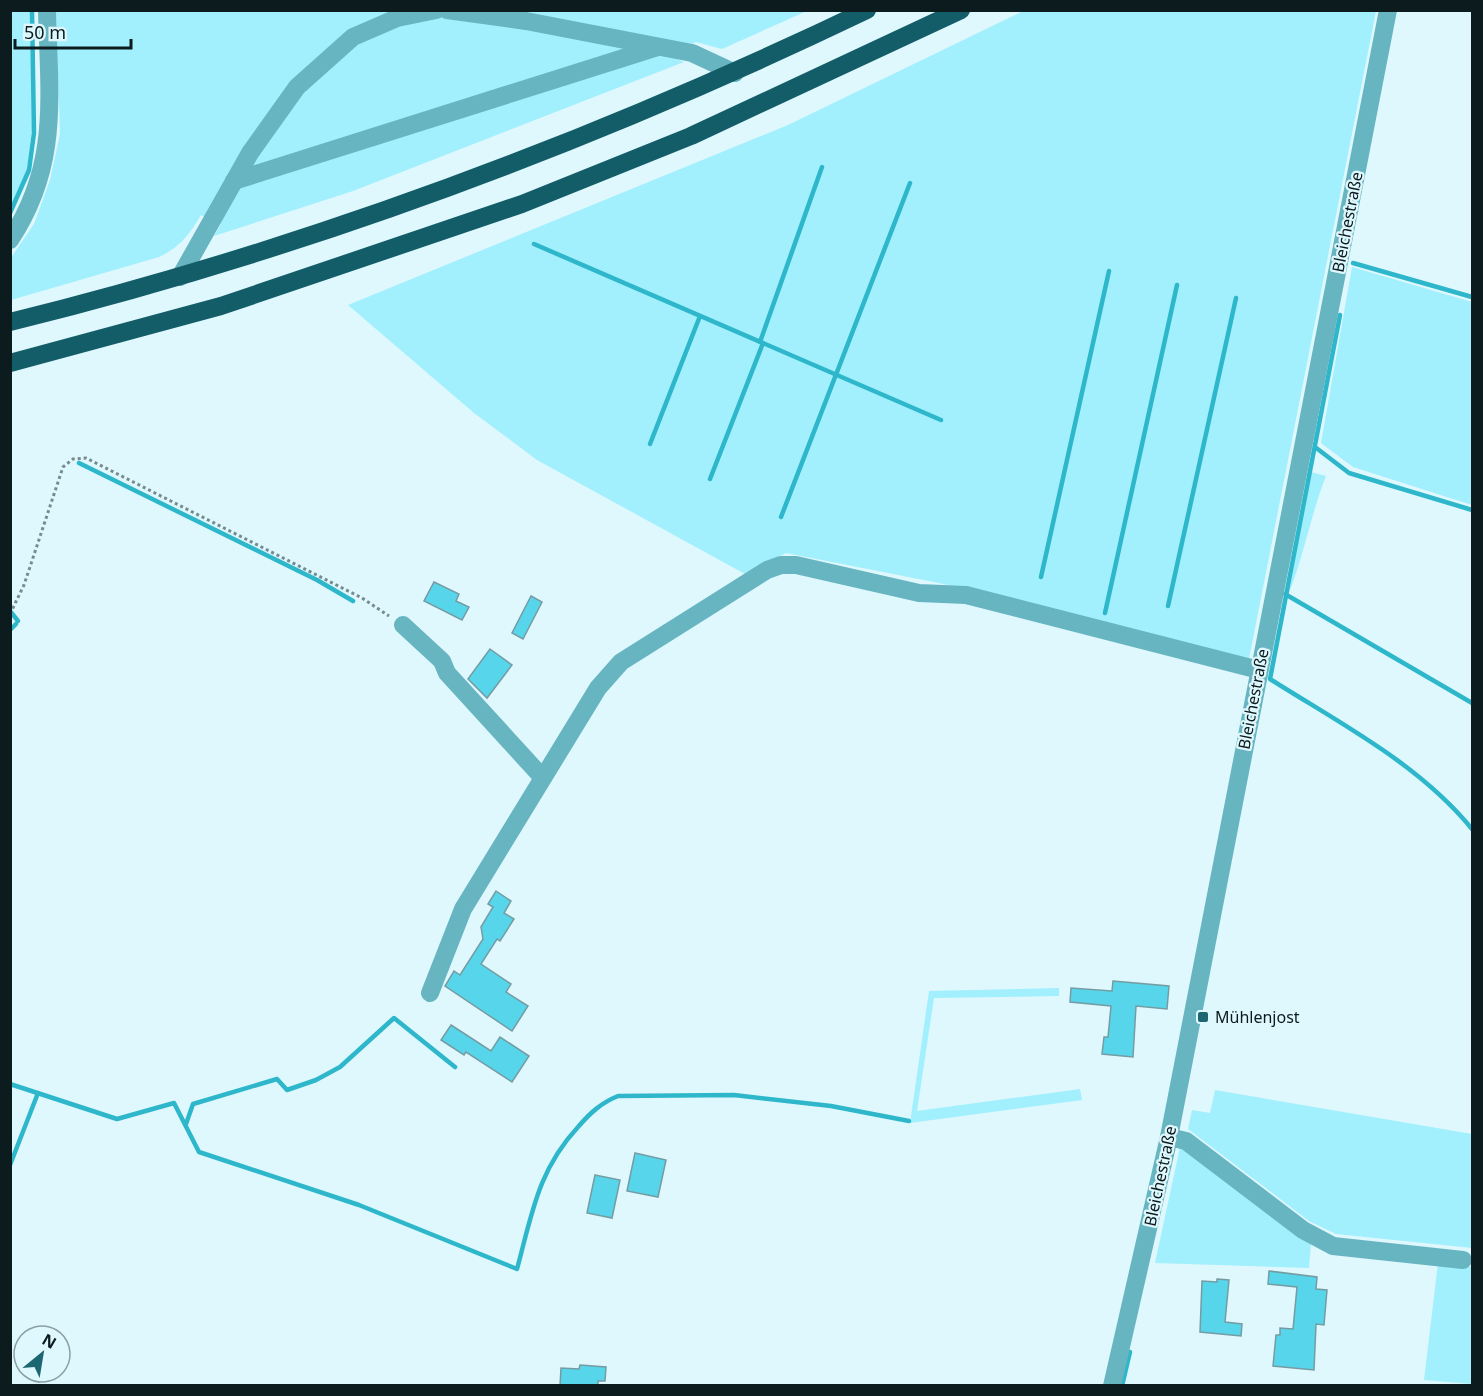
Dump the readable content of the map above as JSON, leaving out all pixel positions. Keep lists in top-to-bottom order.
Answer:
{
  "streets": {
    "street": ["Bleichestraße"]
  },
  "places": {
    "transit": ["Mühlenjost"]
  },
  "scale_bar": "50 m",
  "north": "top right"
}
